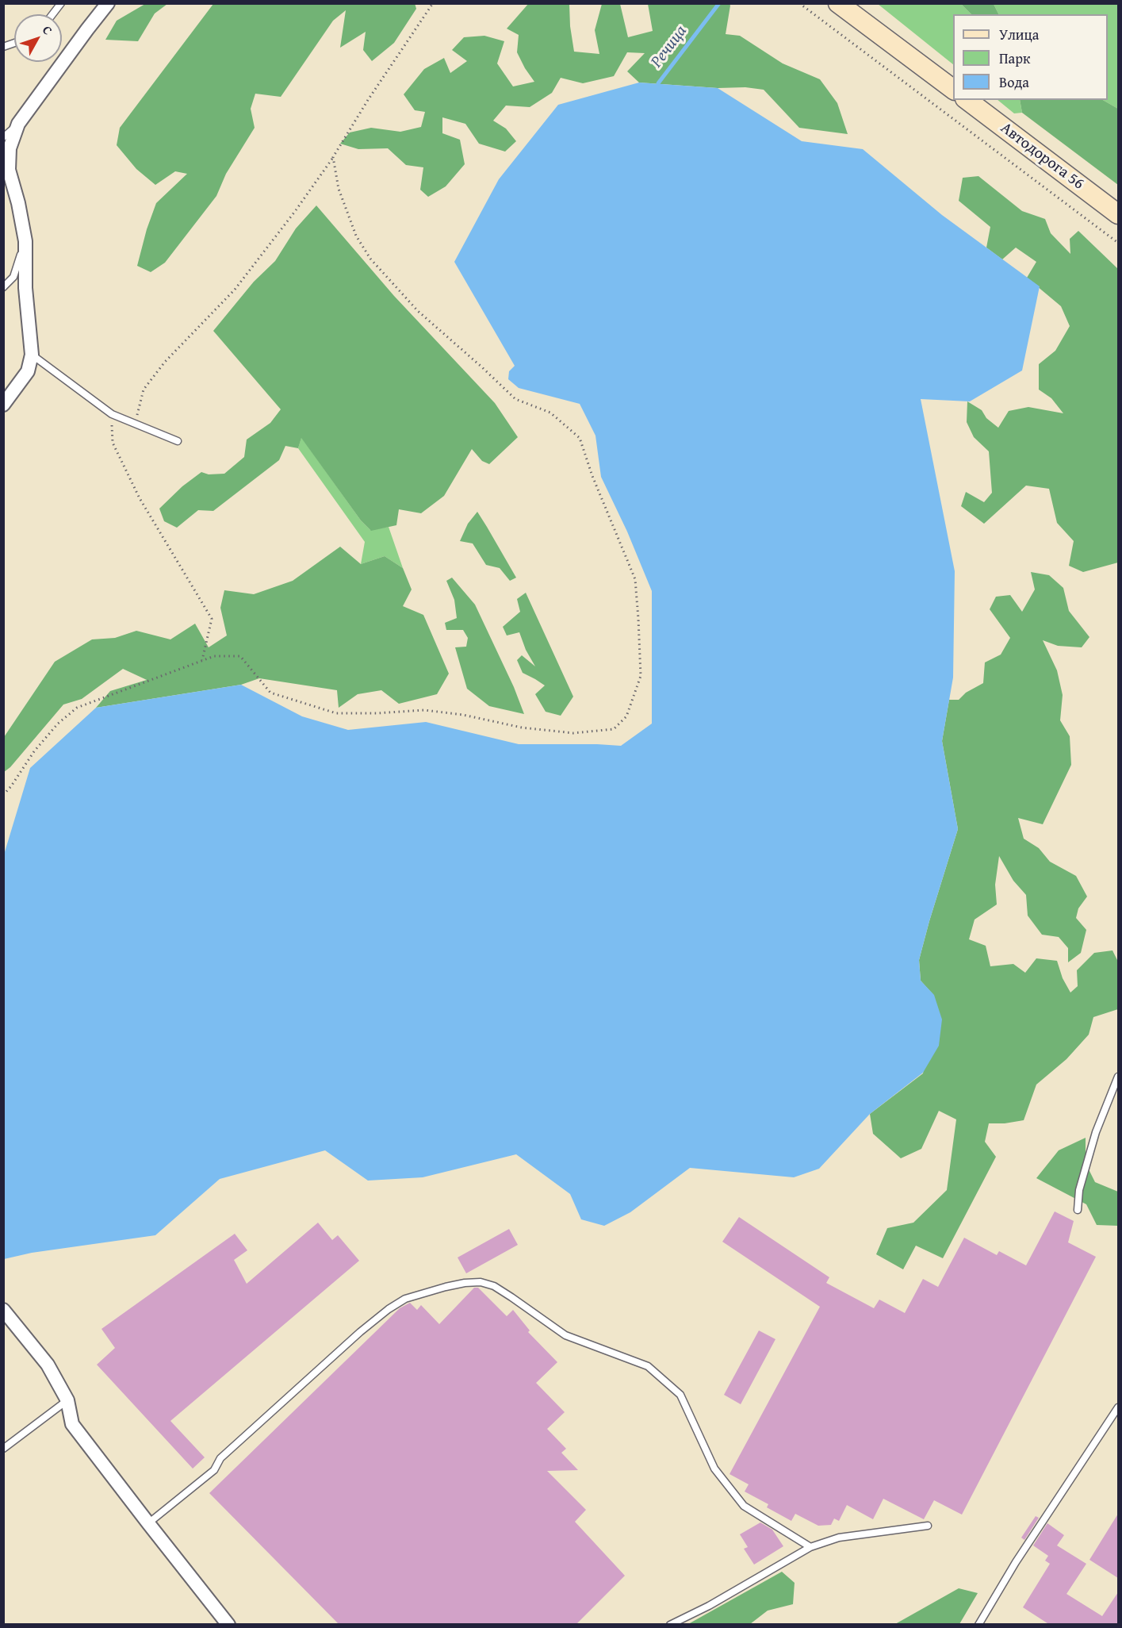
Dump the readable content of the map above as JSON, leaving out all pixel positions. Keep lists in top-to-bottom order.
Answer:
{
  "streets": {
    "street": ["Автодорога 56"]
  },
  "water": ["Речица"],
  "legend": ["Улица", "Парк", "Вода"],
  "north": "top right"
}
